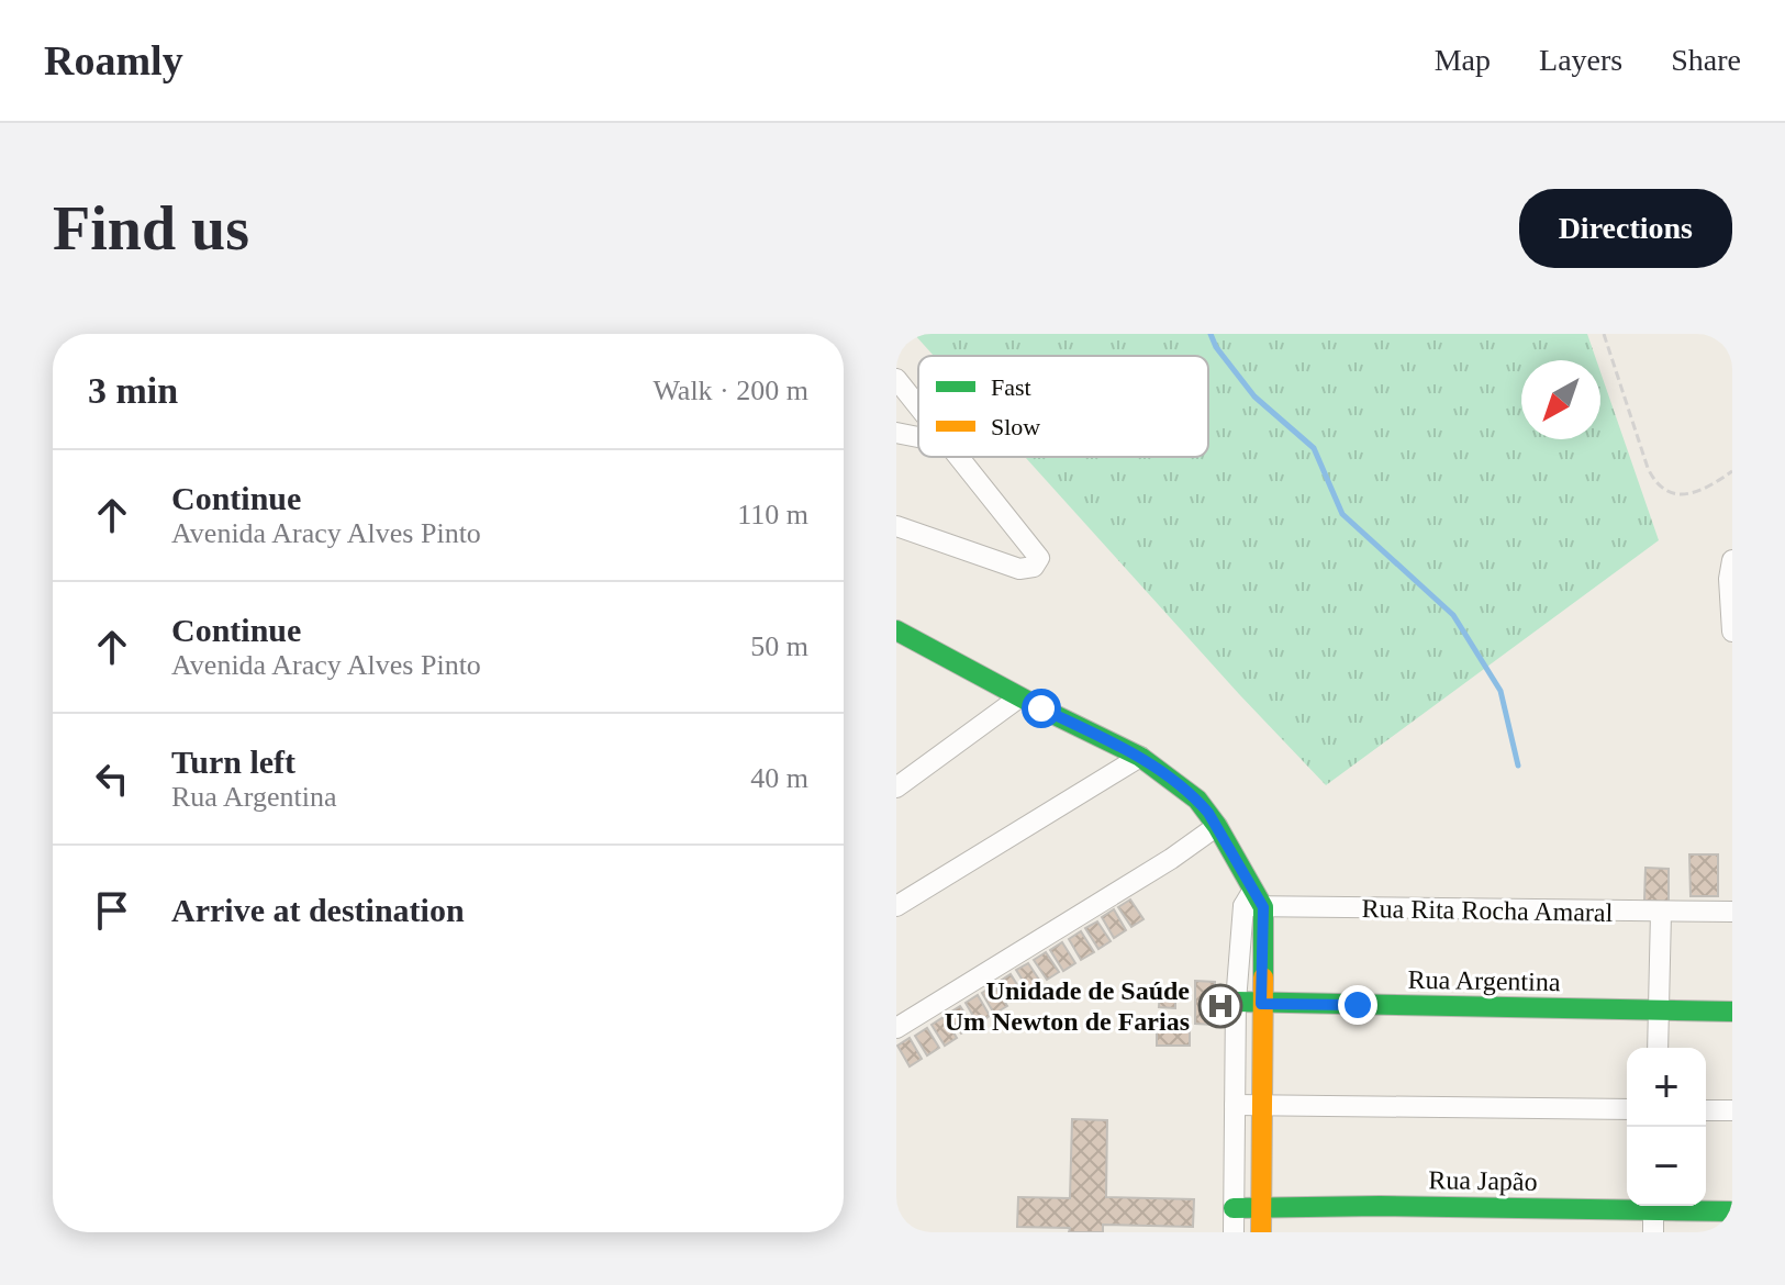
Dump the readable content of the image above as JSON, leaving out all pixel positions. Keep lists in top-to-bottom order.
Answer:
{
  "streets": {
    "street": ["Rua Rita Rocha Amaral", "Rua Argentina", "Rua Japão"]
  },
  "places": {
    "hospital": ["Unidade de Saúde Um Newton de Farias"]
  },
  "legend": ["Fast", "Slow"],
  "north": "bottom left",
  "page": {
    "header": "Roamly",
    "nav": ["Map", "Layers", "Share"],
    "buttons": "Directions",
    "title": "Find us",
    "heading": ["3 min", "Walk · 200 m"],
    "list": [
      ["Continue", "Avenida Aracy Alves Pinto", "110 m"],
      ["Continue", "Avenida Aracy Alves Pinto", "50 m"],
      ["Turn left", "Rua Argentina", "40 m"],
      "Arrive at destination"
    ],
    "map_buttons": ["+", "−"]
  }
}
